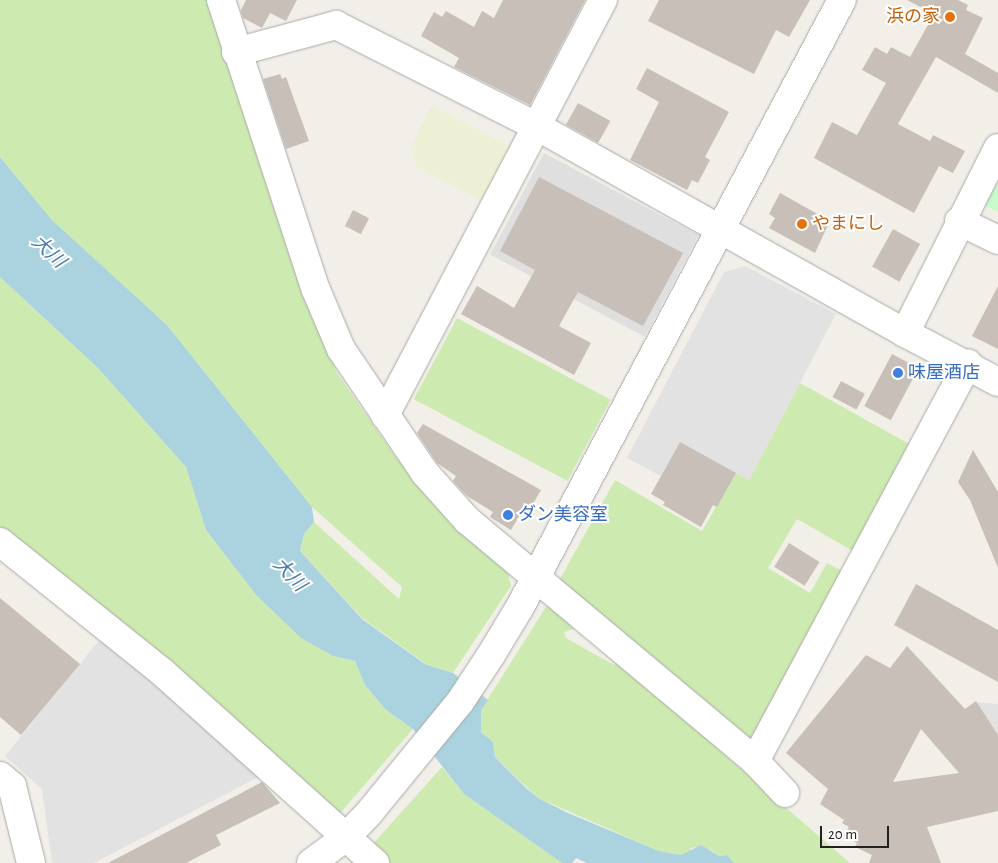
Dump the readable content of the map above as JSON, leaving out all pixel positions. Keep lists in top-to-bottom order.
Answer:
{
  "water": ["大川"],
  "places": [
    "浜の家",
    "やまにし",
    "味屋酒店",
    "ダン美容室"
  ],
  "scale_bar": "20 m"
}
